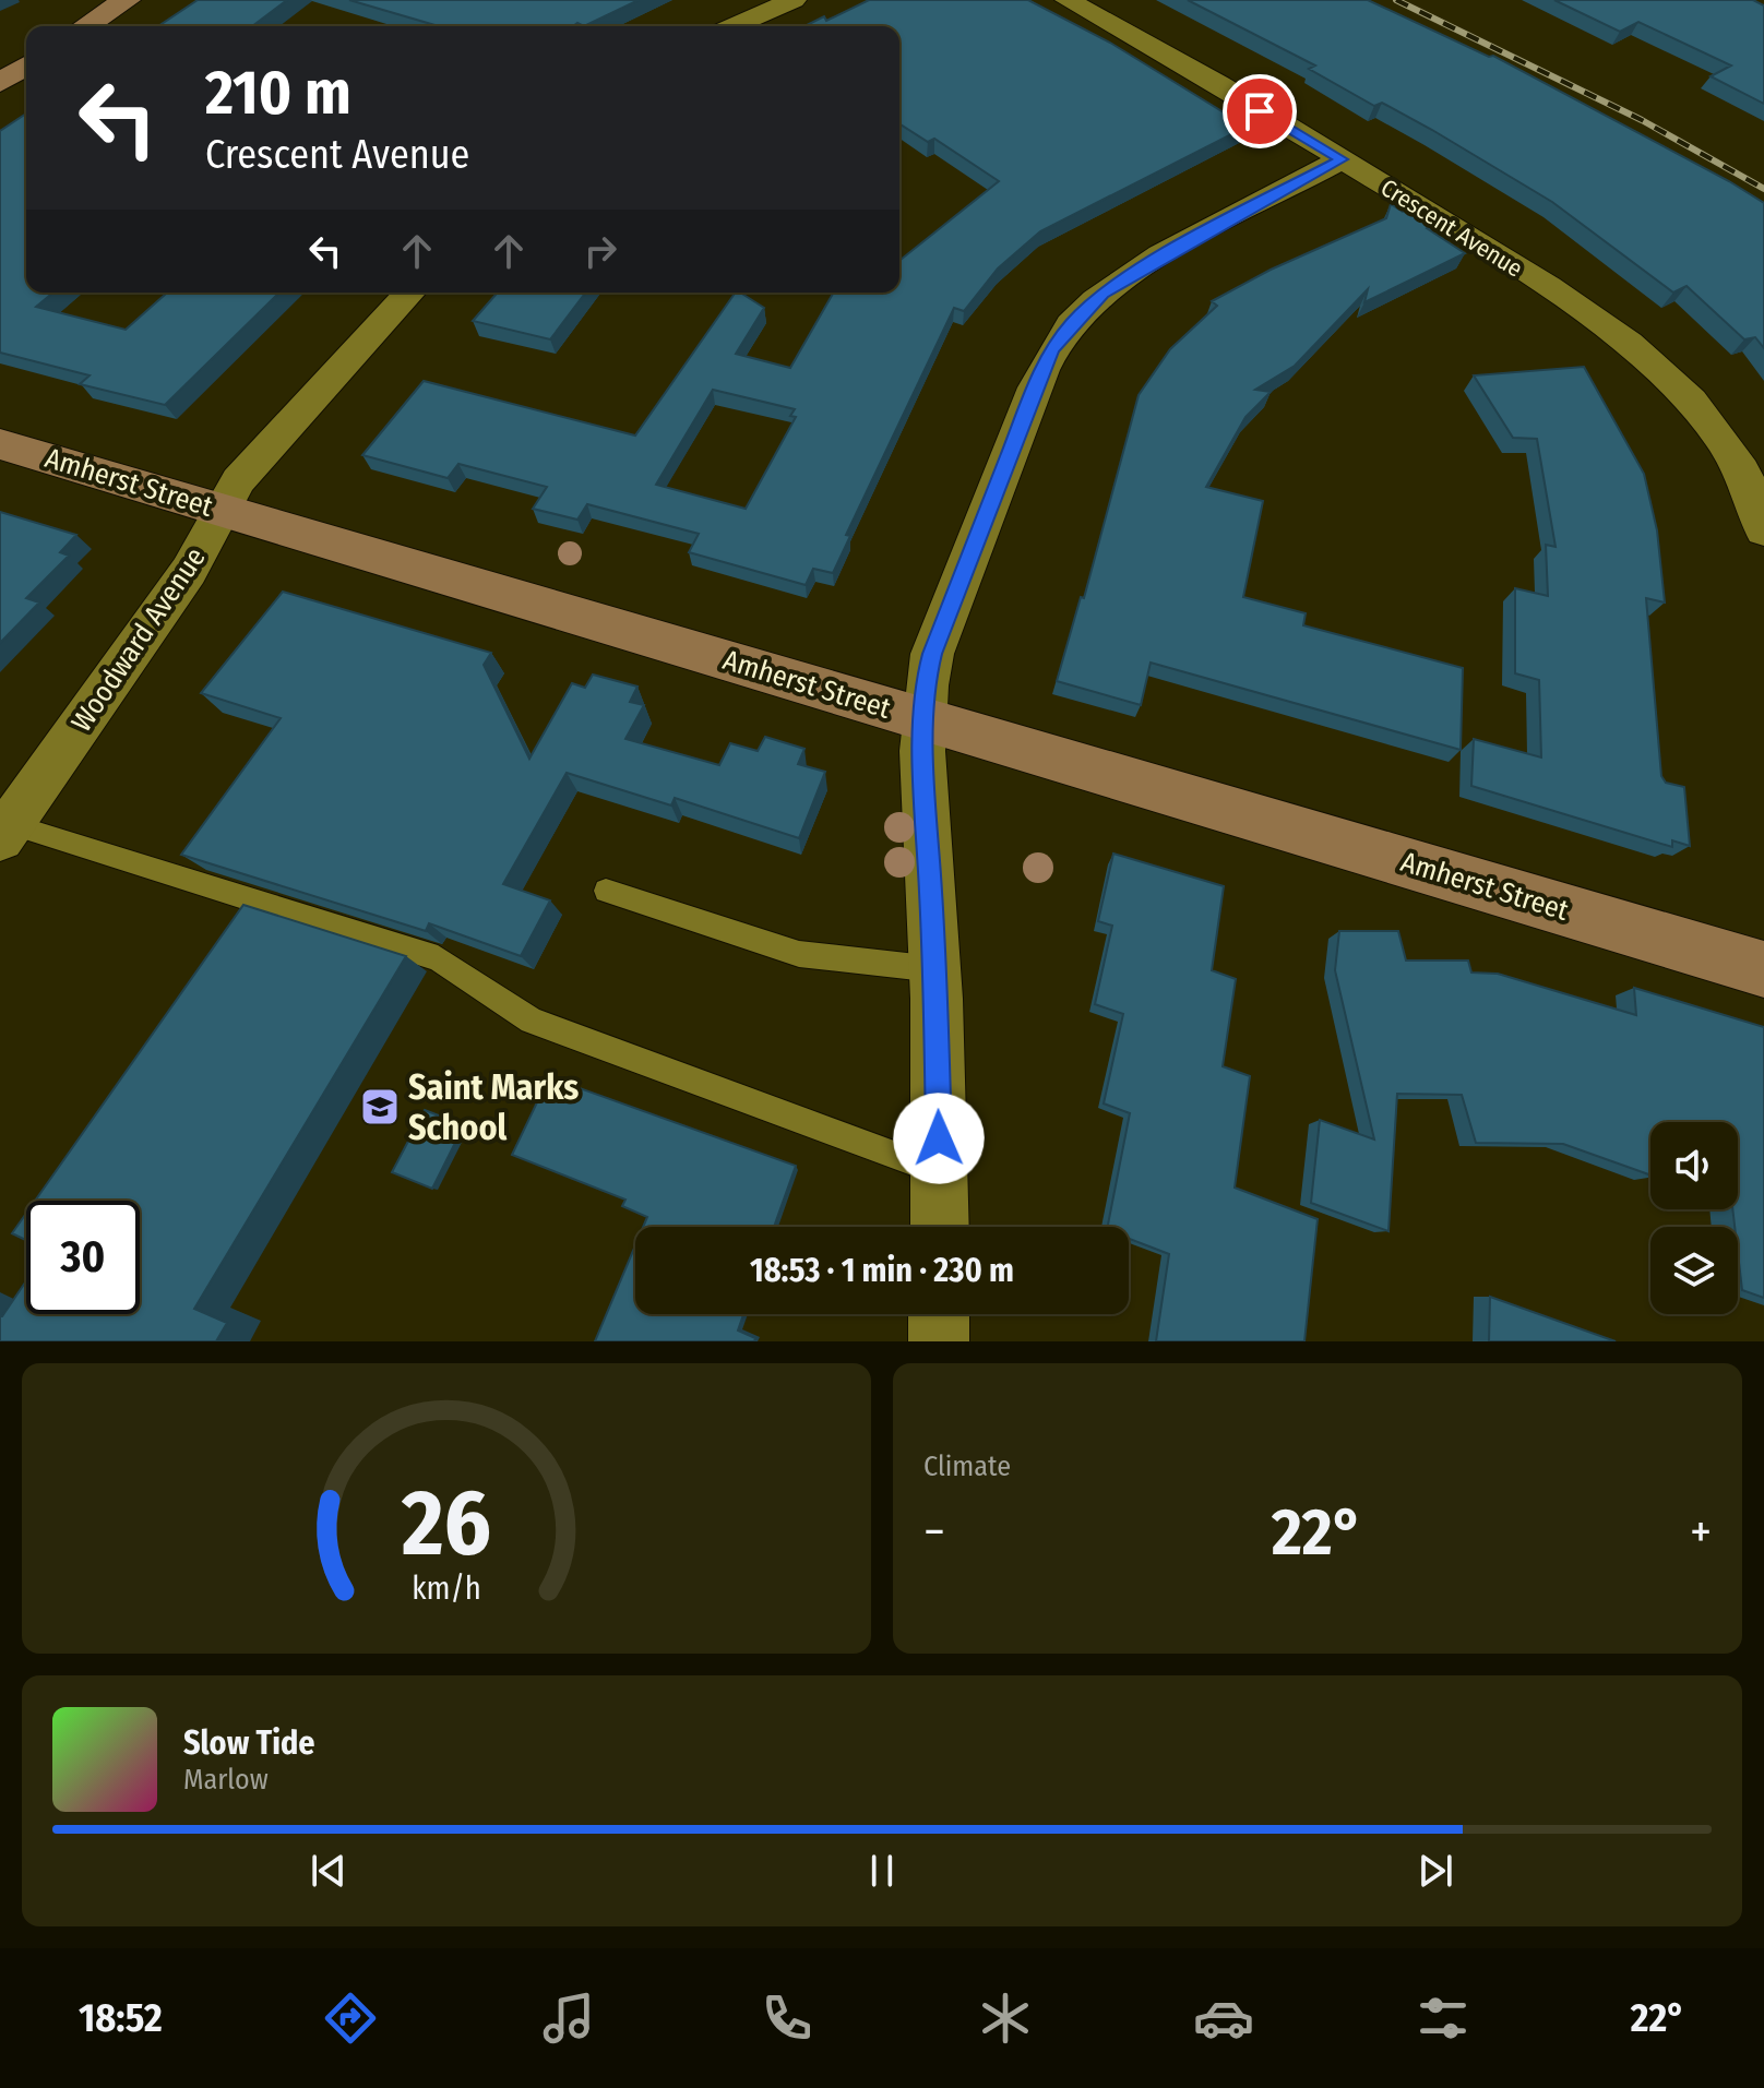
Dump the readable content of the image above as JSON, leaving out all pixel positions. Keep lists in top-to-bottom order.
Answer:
{
  "streets": {
    "street": ["Crescent Avenue", "Amherst Street", "Woodward Avenue"]
  },
  "crossings": [
    ["Amherst Street", "Woodward Avenue"]
  ],
  "places": {
    "school or university": ["Saint Marks School"]
  },
  "page": {
    "turn": ["210 m", "Crescent Avenue"],
    "limit": "30",
    "trip": "18:53 · 1 min · 230 m",
    "tile": "Climate",
    "heat": ["−", "22°", "+"],
    "song": ["Slow Tide", "Marlow"],
    "tabs": ["18:52", "22°"],
    "gauge": ["26", "km/h"]
  }
}
